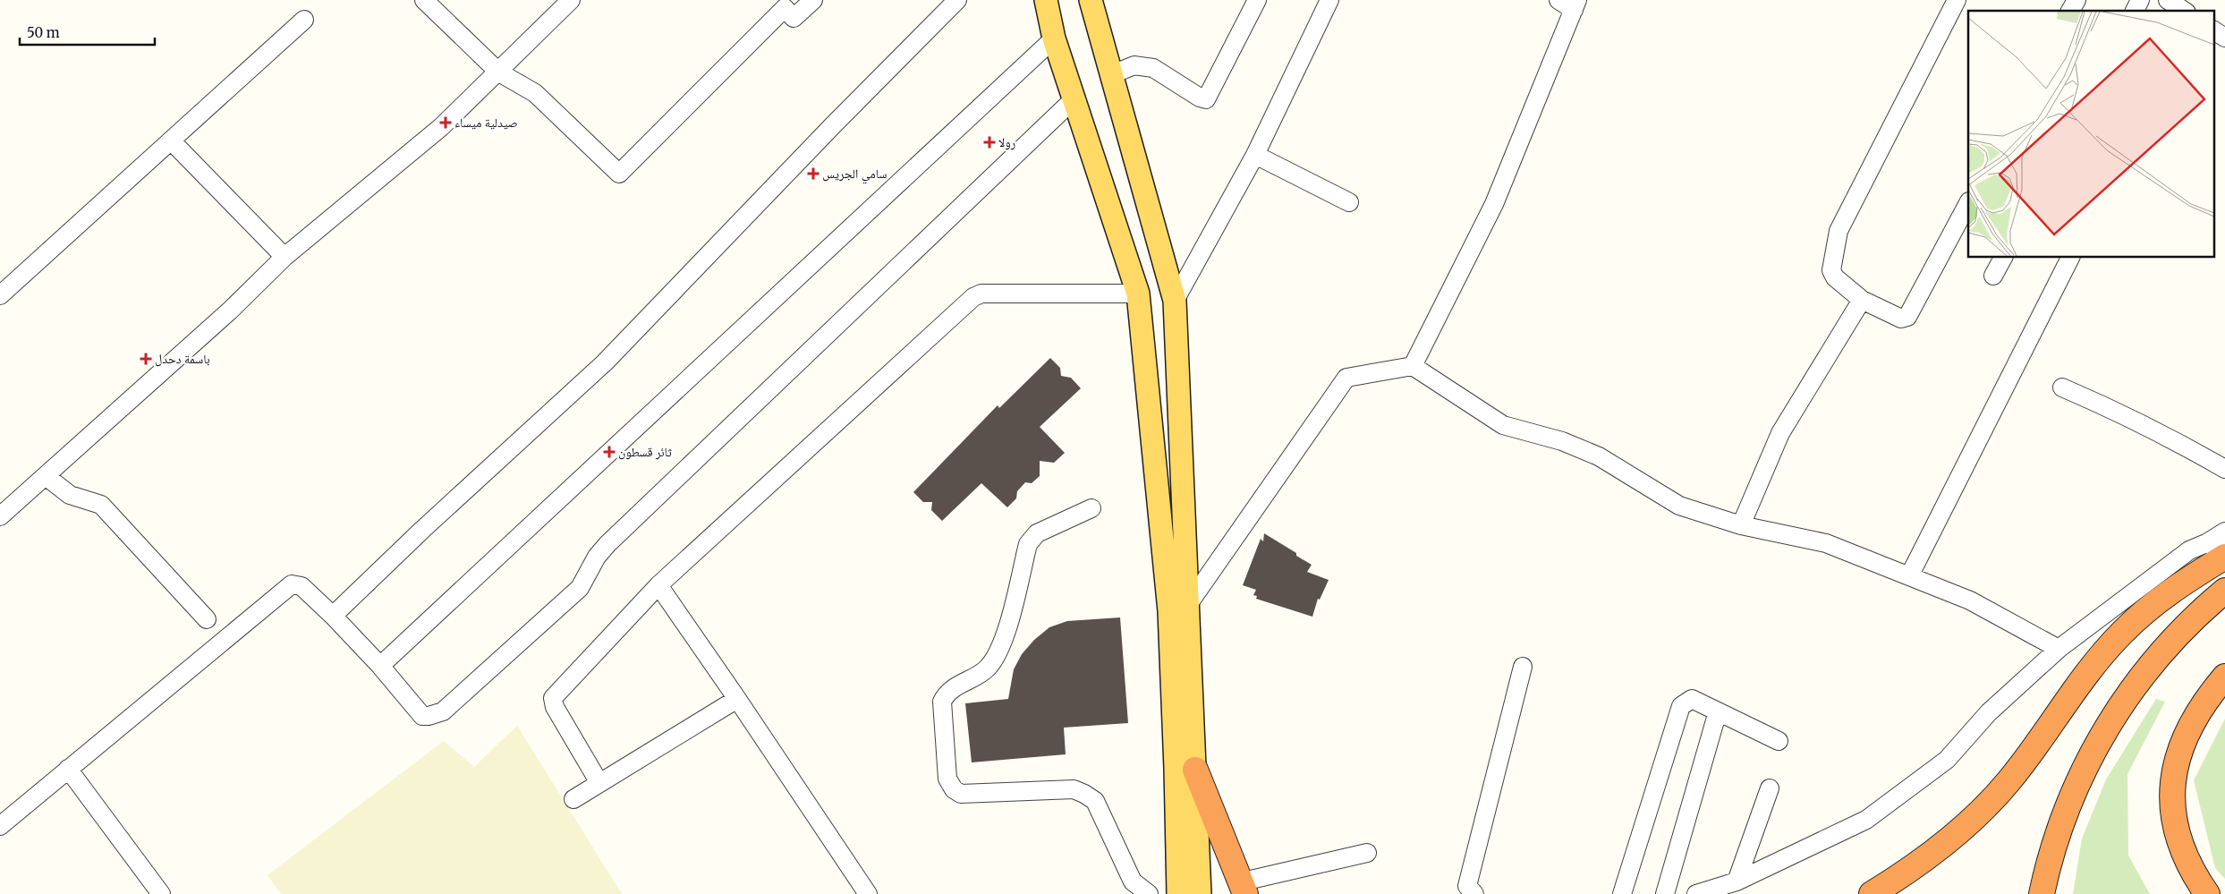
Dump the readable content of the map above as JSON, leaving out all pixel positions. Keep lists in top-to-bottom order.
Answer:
{
  "places": {
    "health": [
      "صيدلية ميساء",
      "رولا",
      "سامي الجريس",
      "باسمة دحدل",
      "ثائر قسطون"
    ]
  },
  "scale_bar": "50 m"
}
